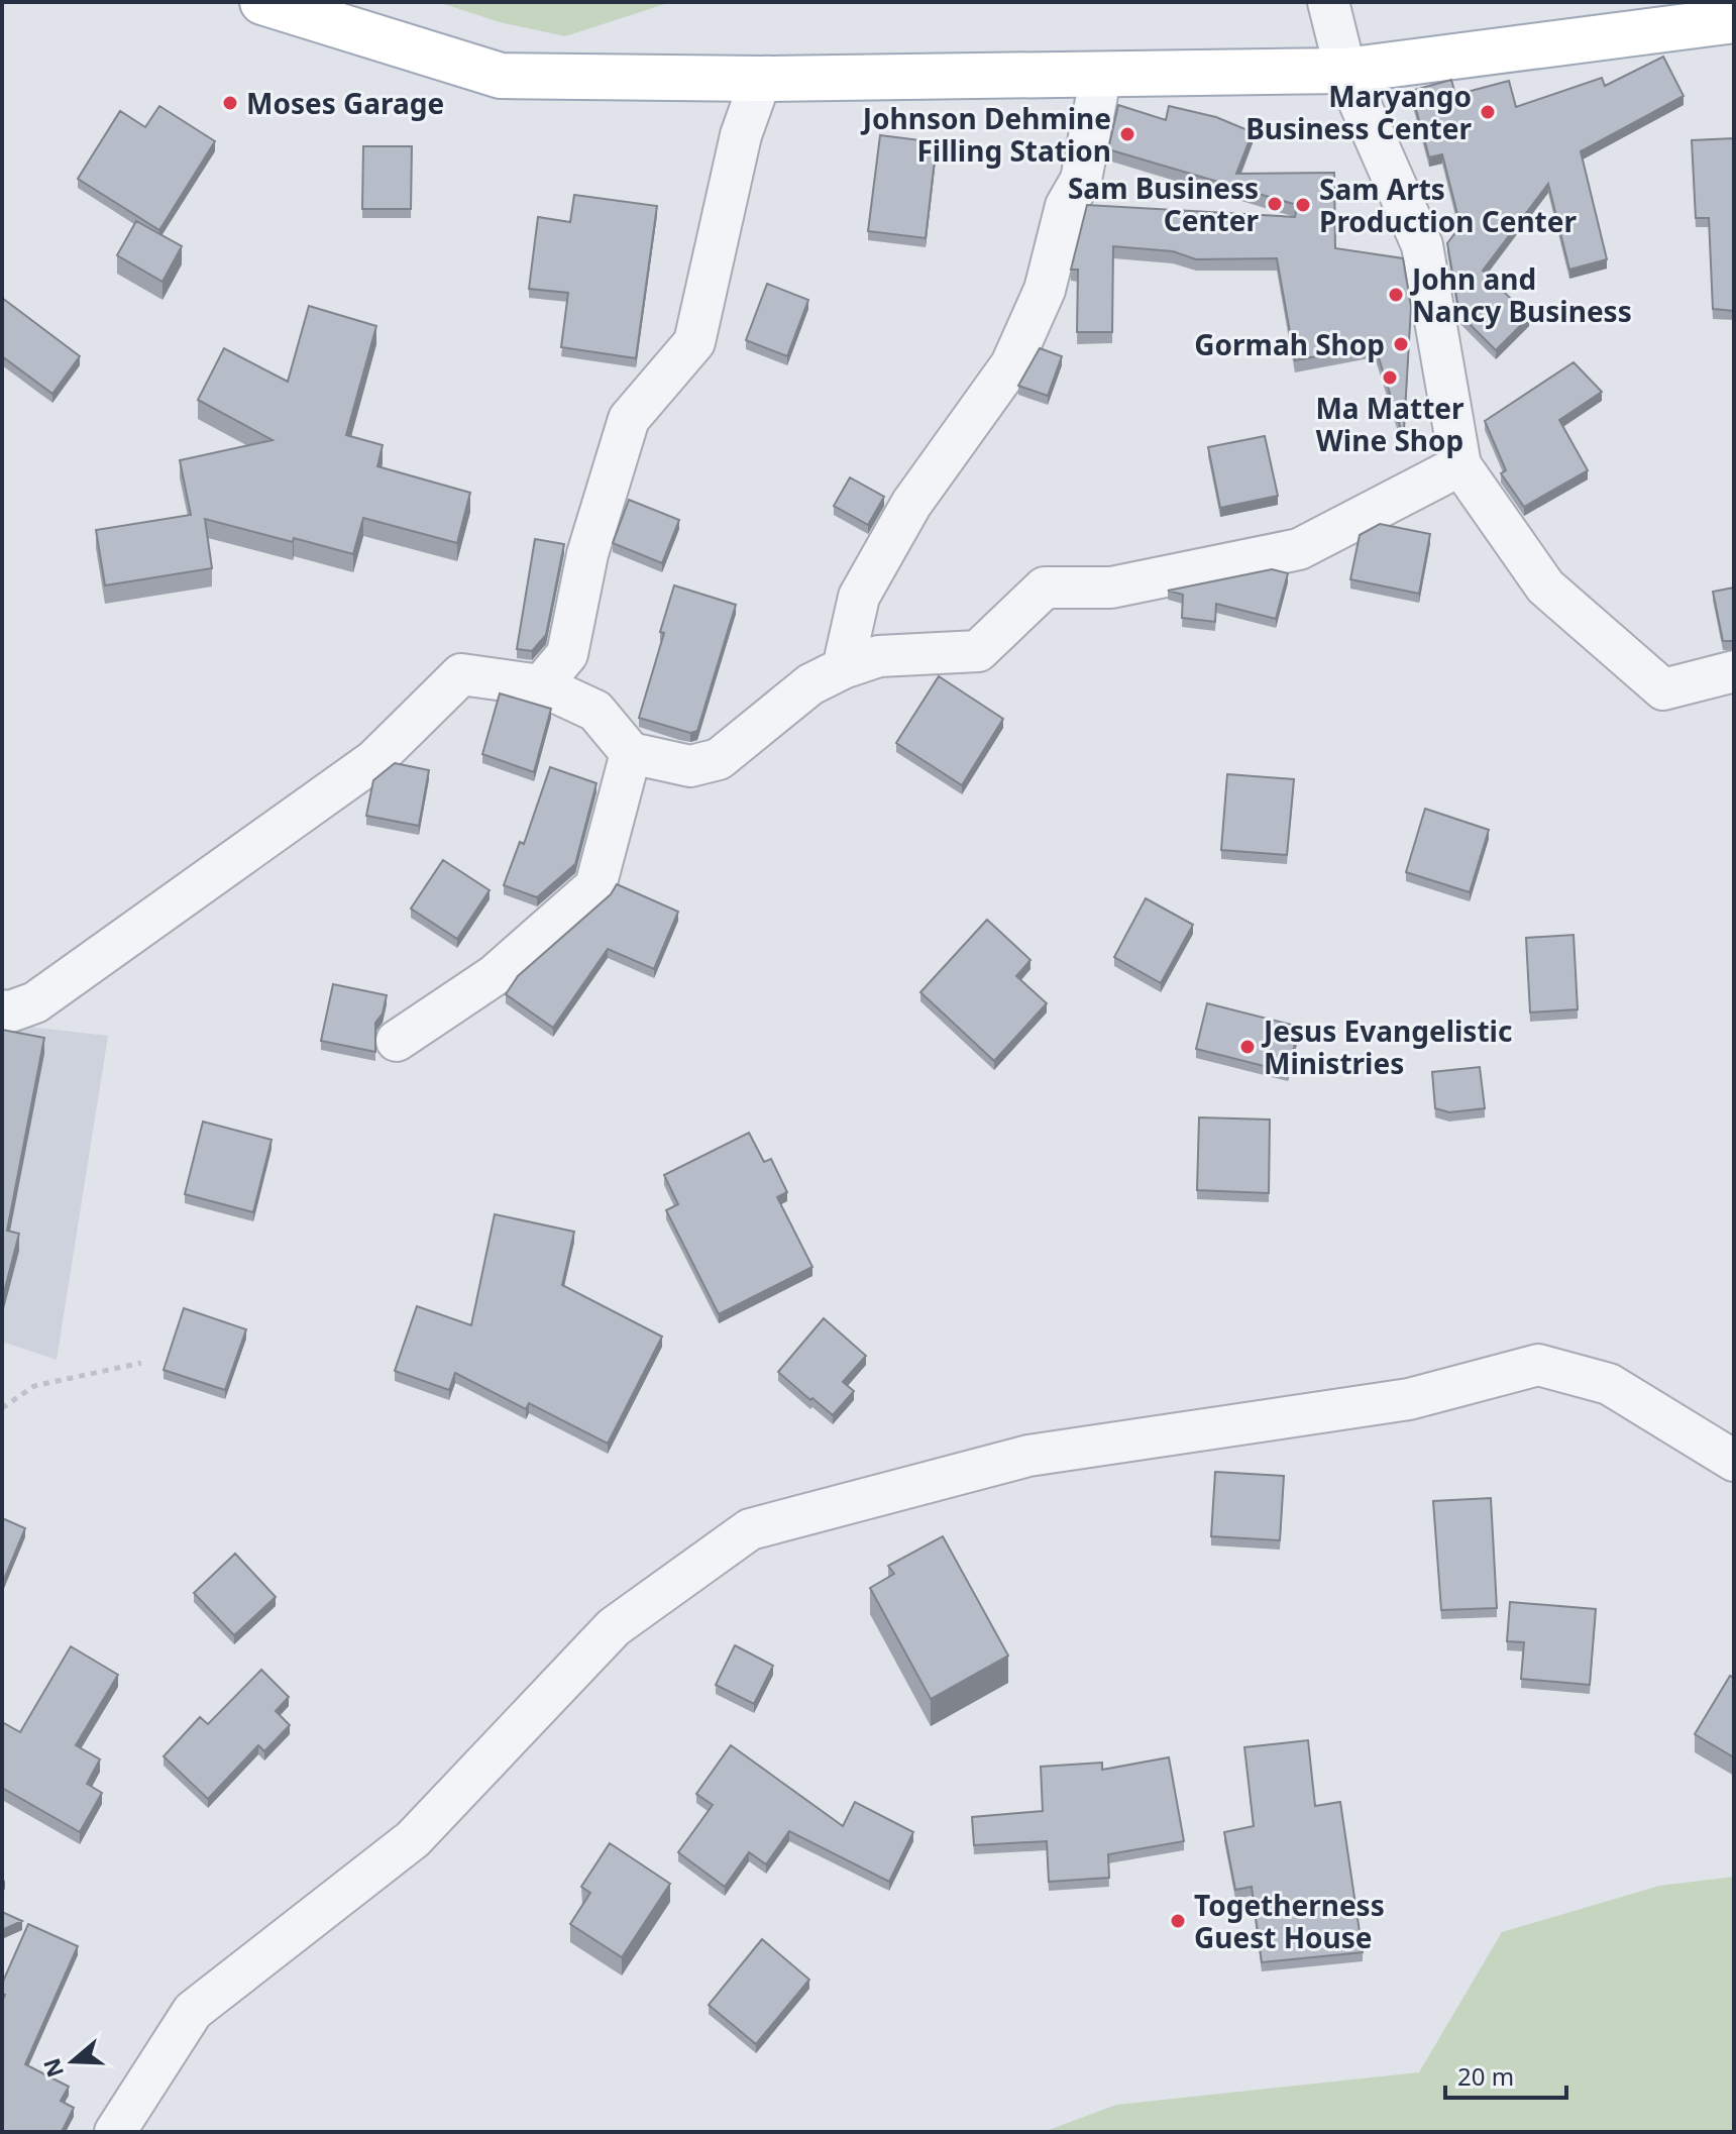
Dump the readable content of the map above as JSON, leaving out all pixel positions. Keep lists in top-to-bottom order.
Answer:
{
  "places": [
    "Moses Garage",
    "Maryango Business Center",
    "Johnson Dehmine Filling Station",
    "Sam Business Center",
    "Sam Arts Production Center",
    "John and Nancy Business",
    "Gormah Shop",
    "Ma Matter Wine Shop",
    "Jesus Evangelistic Ministries",
    "Togetherness Guest House"
  ],
  "scale_bar": "20 m",
  "north": "left"
}
